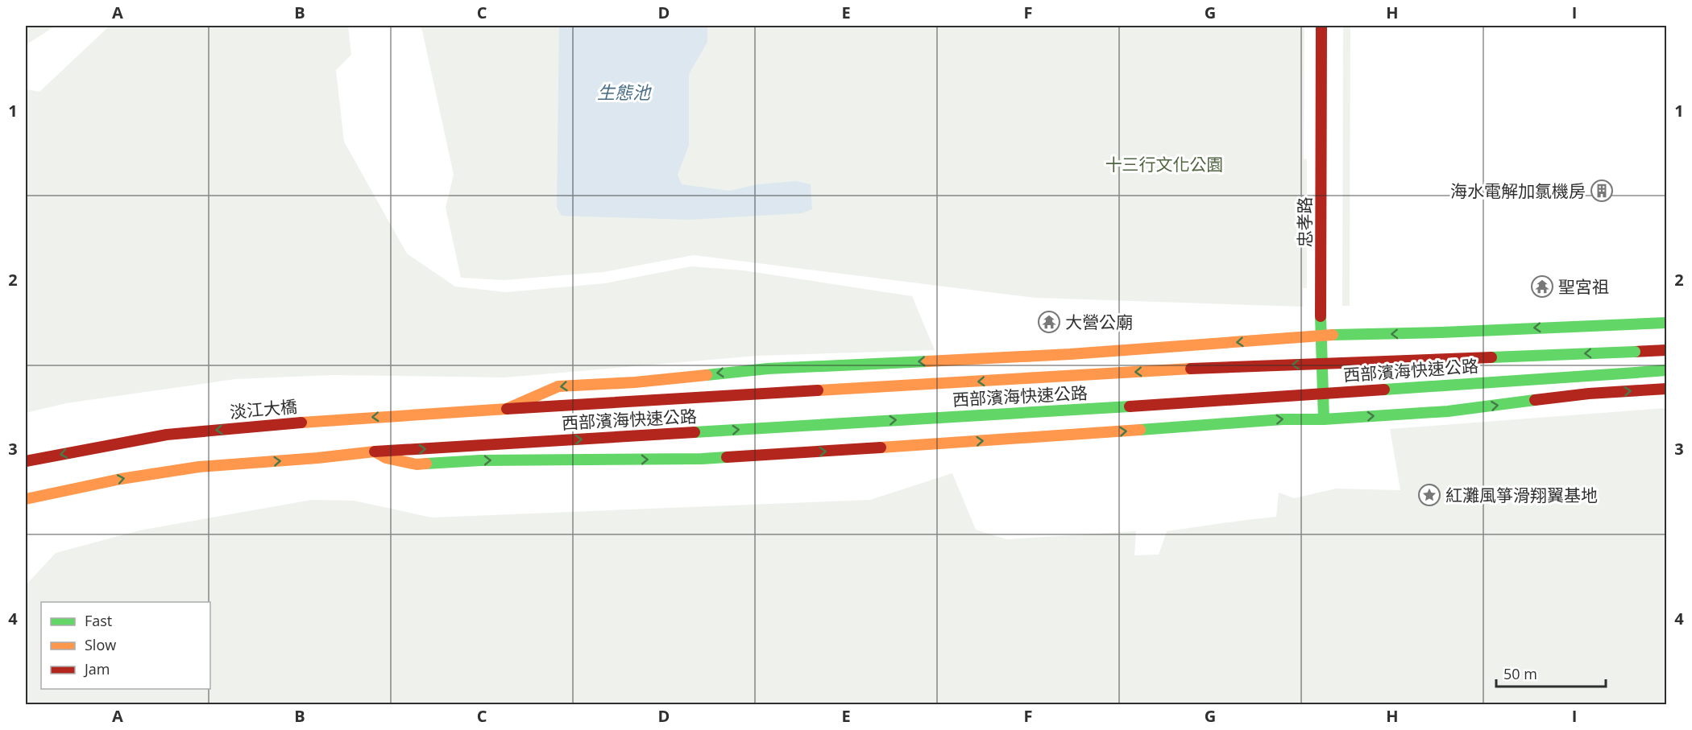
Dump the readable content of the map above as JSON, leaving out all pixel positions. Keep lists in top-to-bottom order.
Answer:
{
  "streets": {
    "main road": ["忠孝路", "西部濱海快速公路", "淡江大橋"]
  },
  "crossings": [
    ["西部濱海快速公路", "淡江大橋"]
  ],
  "water": ["生態池"],
  "parks": ["十三行文化公園"],
  "places": {
    "building": ["海水電解加氯機房"],
    "temple": ["聖宮祖", "大營公廟"],
    "place": ["紅灘風箏滑翔翼基地"]
  },
  "legend": ["Fast", "Slow", "Jam"],
  "scale_bar": "50 m",
  "grid": {
    "columns": [
      "A",
      "B",
      "C",
      "D",
      "E",
      "F",
      "G",
      "H",
      "I"
    ],
    "rows": [
      "1",
      "2",
      "3",
      "4"
    ]
  }
}
